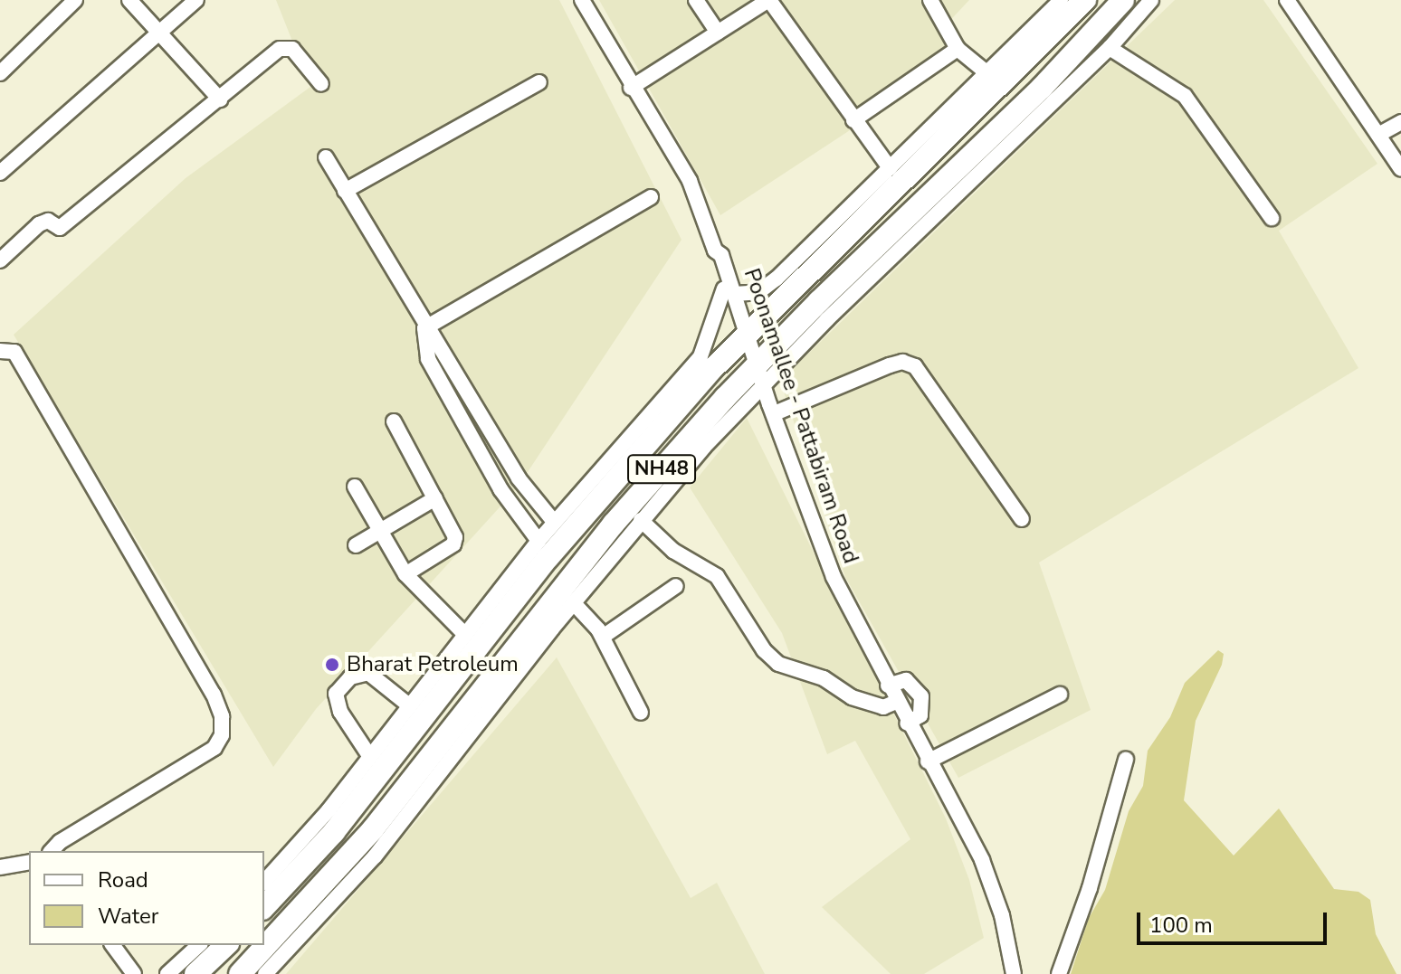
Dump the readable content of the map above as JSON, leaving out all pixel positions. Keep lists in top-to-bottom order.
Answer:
{
  "streets": {
    "highway": ["NH48"],
    "street": ["Poonamallee - Pattabiram Road"]
  },
  "crossings": [
    ["Poonamallee - Pattabiram Road", "NH48"]
  ],
  "places": ["Bharat Petroleum"],
  "legend": ["Road", "Water"],
  "scale_bar": "100 m"
}
